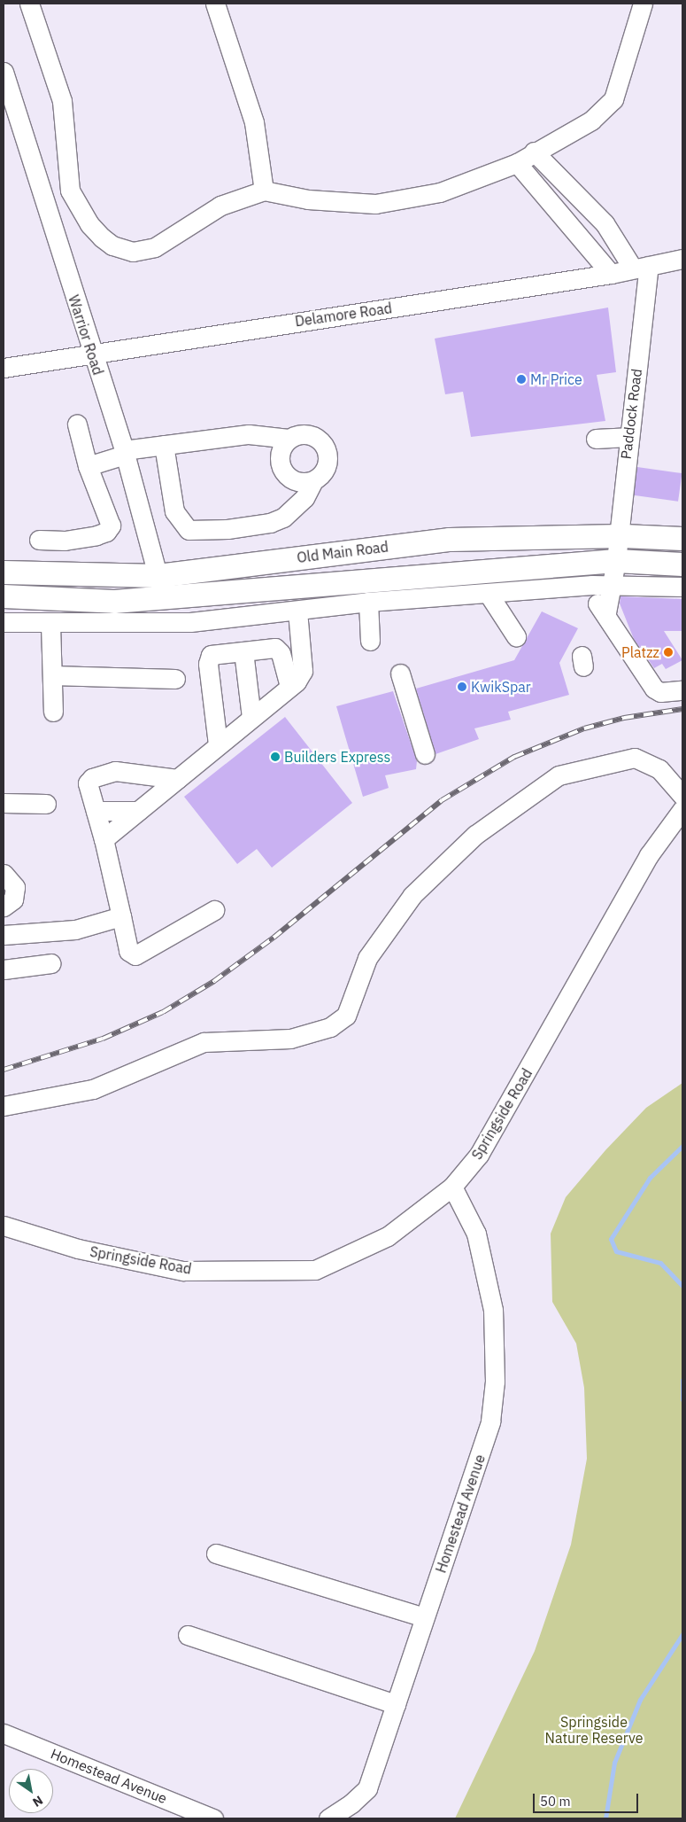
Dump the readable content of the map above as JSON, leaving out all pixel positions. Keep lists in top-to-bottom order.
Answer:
{
  "streets": {
    "main road": ["Old Main Road"],
    "street": [
      "Delamore Road",
      "Warrior Road",
      "Paddock Road",
      "Springside Road",
      "Homestead Avenue"
    ]
  },
  "crossings": [
    ["Delamore Road", "Warrior Road"],
    ["Delamore Road", "Paddock Road"],
    ["Warrior Road", "Old Main Road"],
    ["Paddock Road", "Old Main Road"],
    ["Springside Road", "Homestead Avenue"]
  ],
  "parks": ["Springside Nature Reserve"],
  "places": [
    "Mr Price",
    "Platzz",
    "KwikSpar",
    "Builders Express"
  ],
  "scale_bar": "50 m",
  "north": "bottom right"
}
